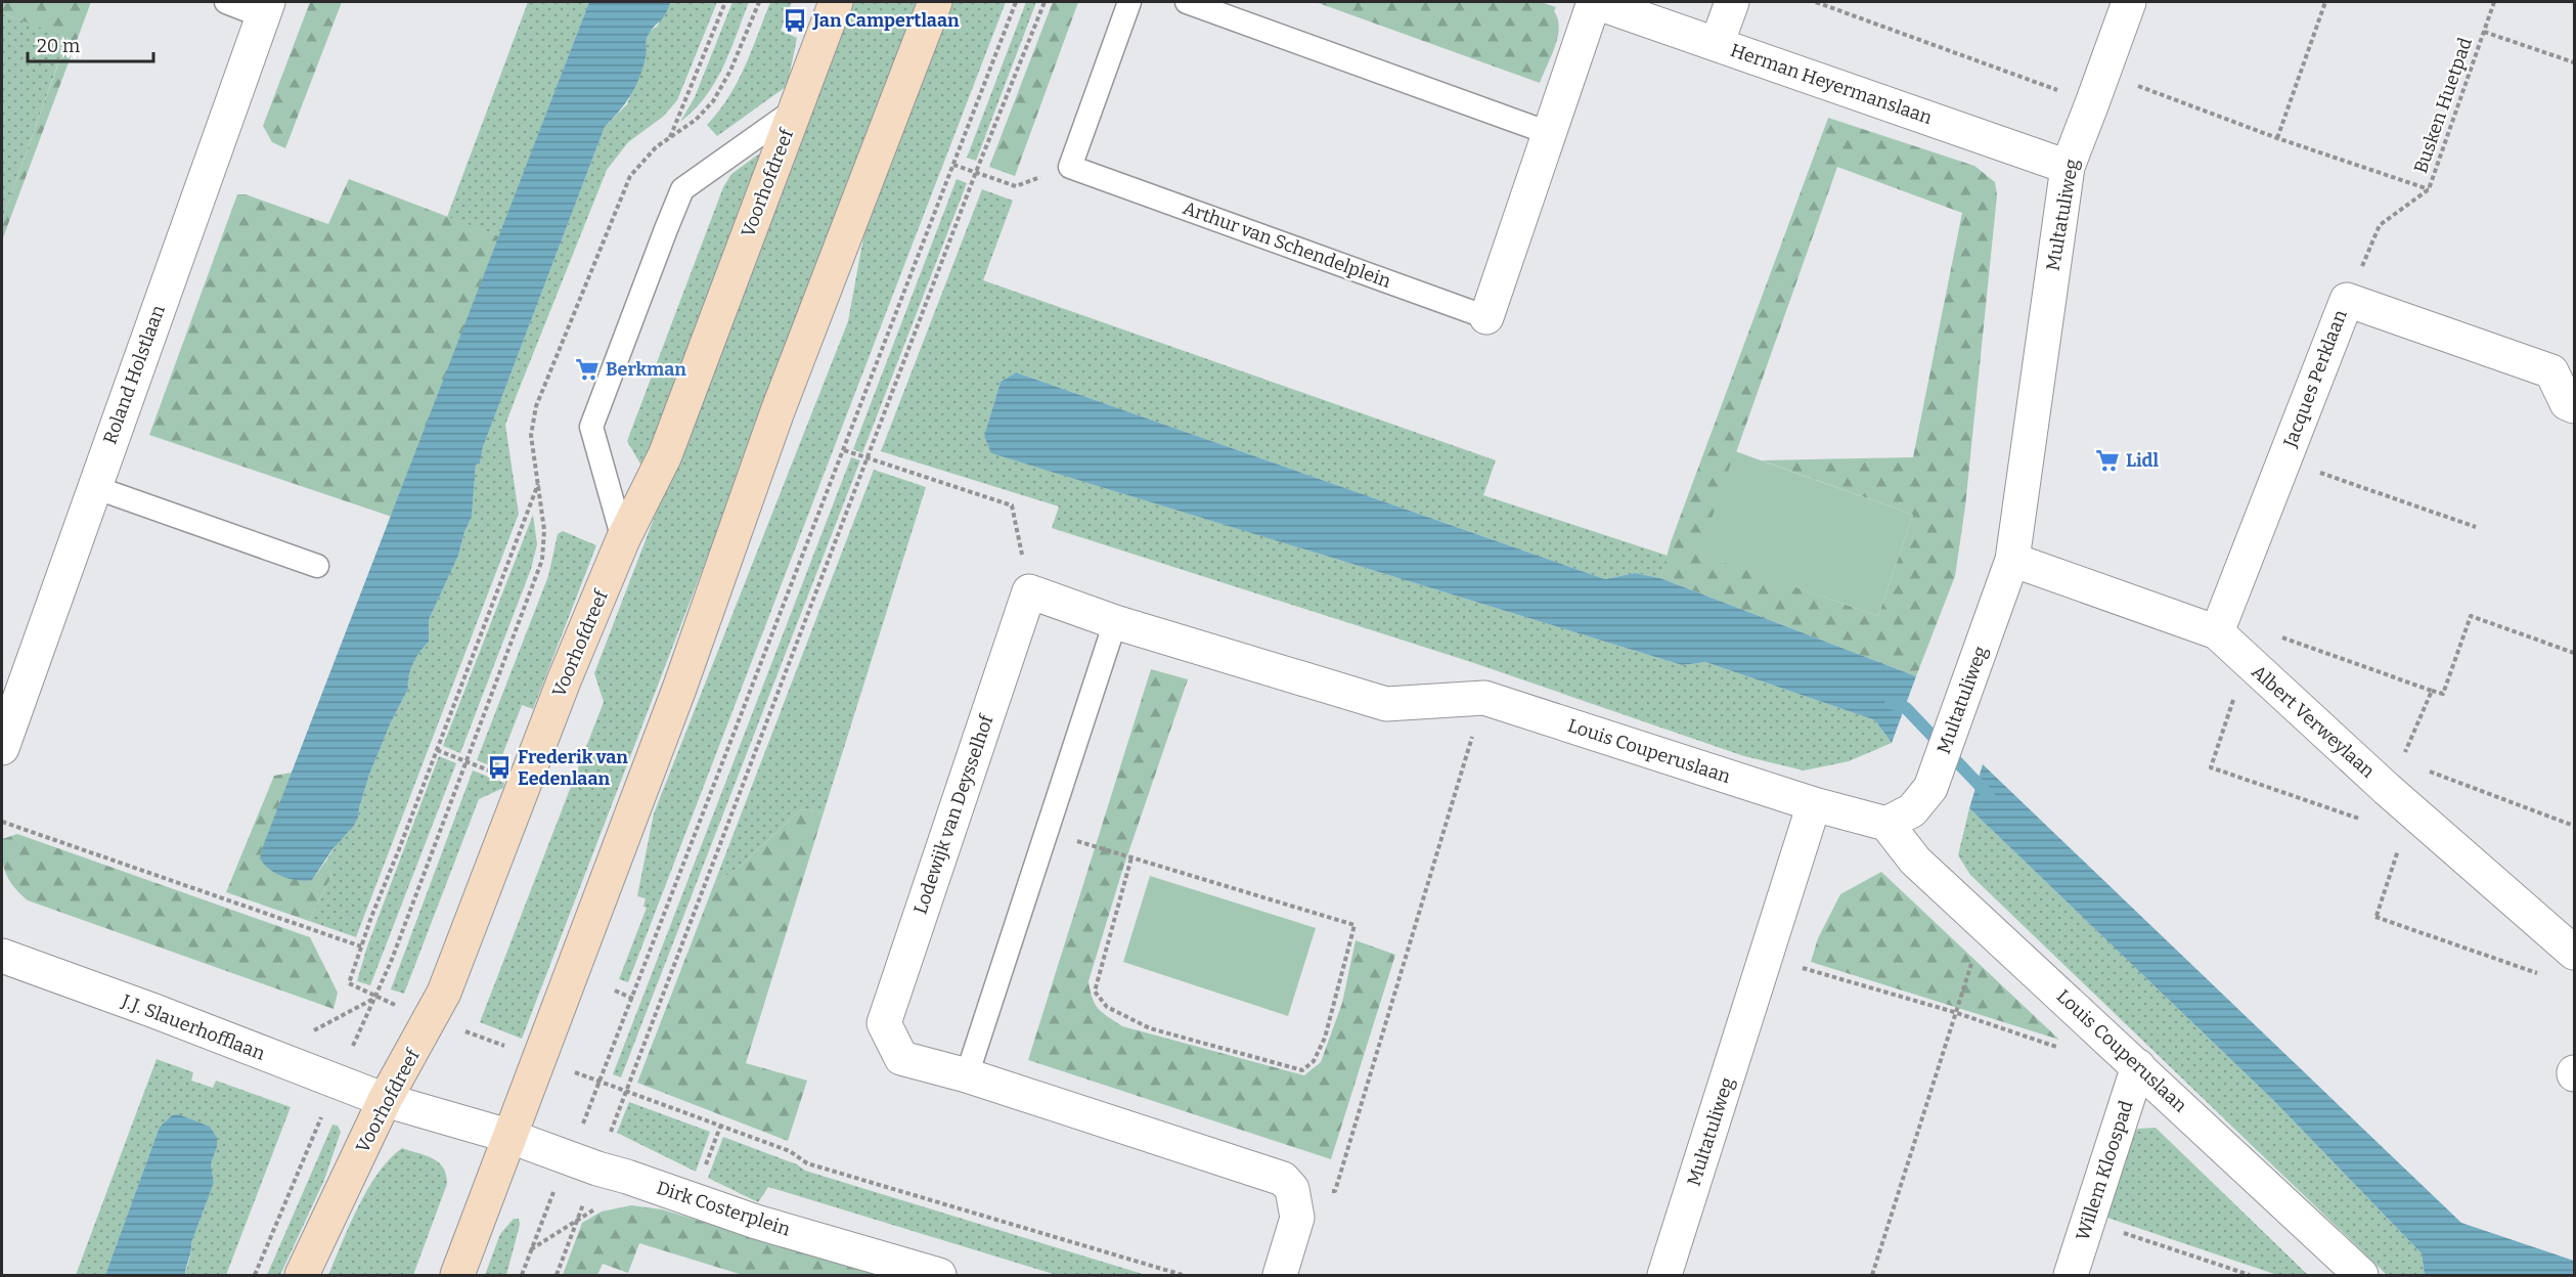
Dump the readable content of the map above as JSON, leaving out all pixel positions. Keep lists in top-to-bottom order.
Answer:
{
  "streets": {
    "street": [
      "Herman Heyermanslaan",
      "Voorhofdreef",
      "Multatuliweg",
      "Arthur van Schendelplein",
      "Roland Holstlaan",
      "Jacques Perklaan",
      "Albert Verweylaan",
      "Louis Couperuslaan",
      "Lodewijk van Deysselhof",
      "J.J. Slauerhofflaan",
      "Willem Kloospad",
      "Dirk Costerplein"
    ],
    "path": ["Busken Huetpad"]
  },
  "crossings": [
    ["Herman Heyermanslaan", "Multatuliweg"],
    ["Herman Heyermanslaan", "Arthur van Schendelplein"],
    ["Busken Huetpad", "Jacques Perklaan"],
    ["Voorhofdreef", "J.J. Slauerhofflaan"],
    ["Multatuliweg", "Albert Verweylaan"],
    ["Multatuliweg", "Louis Couperuslaan"],
    ["Jacques Perklaan", "Albert Verweylaan"],
    ["Louis Couperuslaan", "Willem Kloospad"],
    ["J.J. Slauerhofflaan", "Dirk Costerplein"]
  ],
  "places": {
    "bus stop": ["Jan Campertlaan", "Frederik van Eedenlaan"],
    "supermarket": ["Berkman", "Lidl"]
  },
  "scale_bar": "20 m"
}
